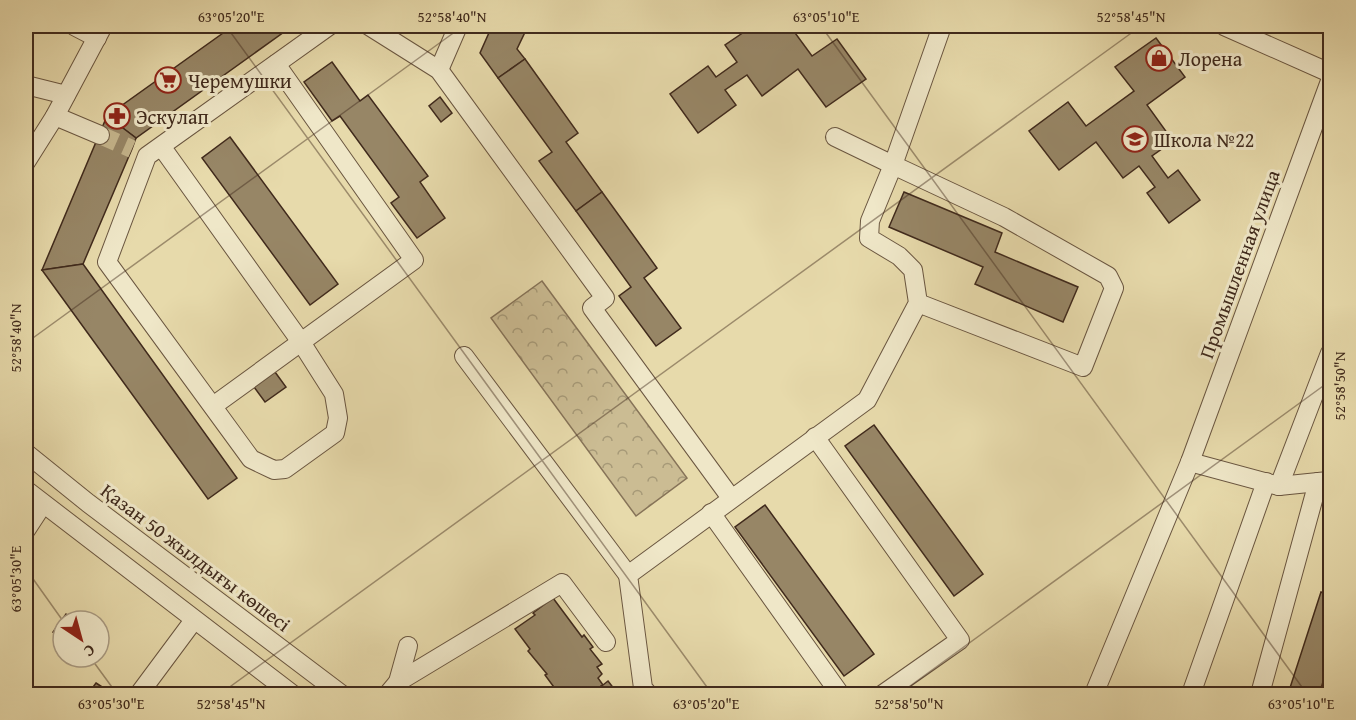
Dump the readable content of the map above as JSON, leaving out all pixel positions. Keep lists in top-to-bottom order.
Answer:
{
  "streets": {
    "street": ["Промышленная улица", "Қазан 50 жылдығы көшесі"]
  },
  "places": {
    "shop": ["Лорена"],
    "supermarket": ["Черемушки"],
    "pharmacy": ["Эскулап"],
    "school or university": ["Школа №22"]
  },
  "north": "bottom right",
  "coordinates": [
    "63°05'20\"E",
    "52°58'40\"N",
    "63°05'10\"E",
    "52°58'45\"N",
    "52°58'50\"N",
    "63°05'30\"E"
  ]
}
